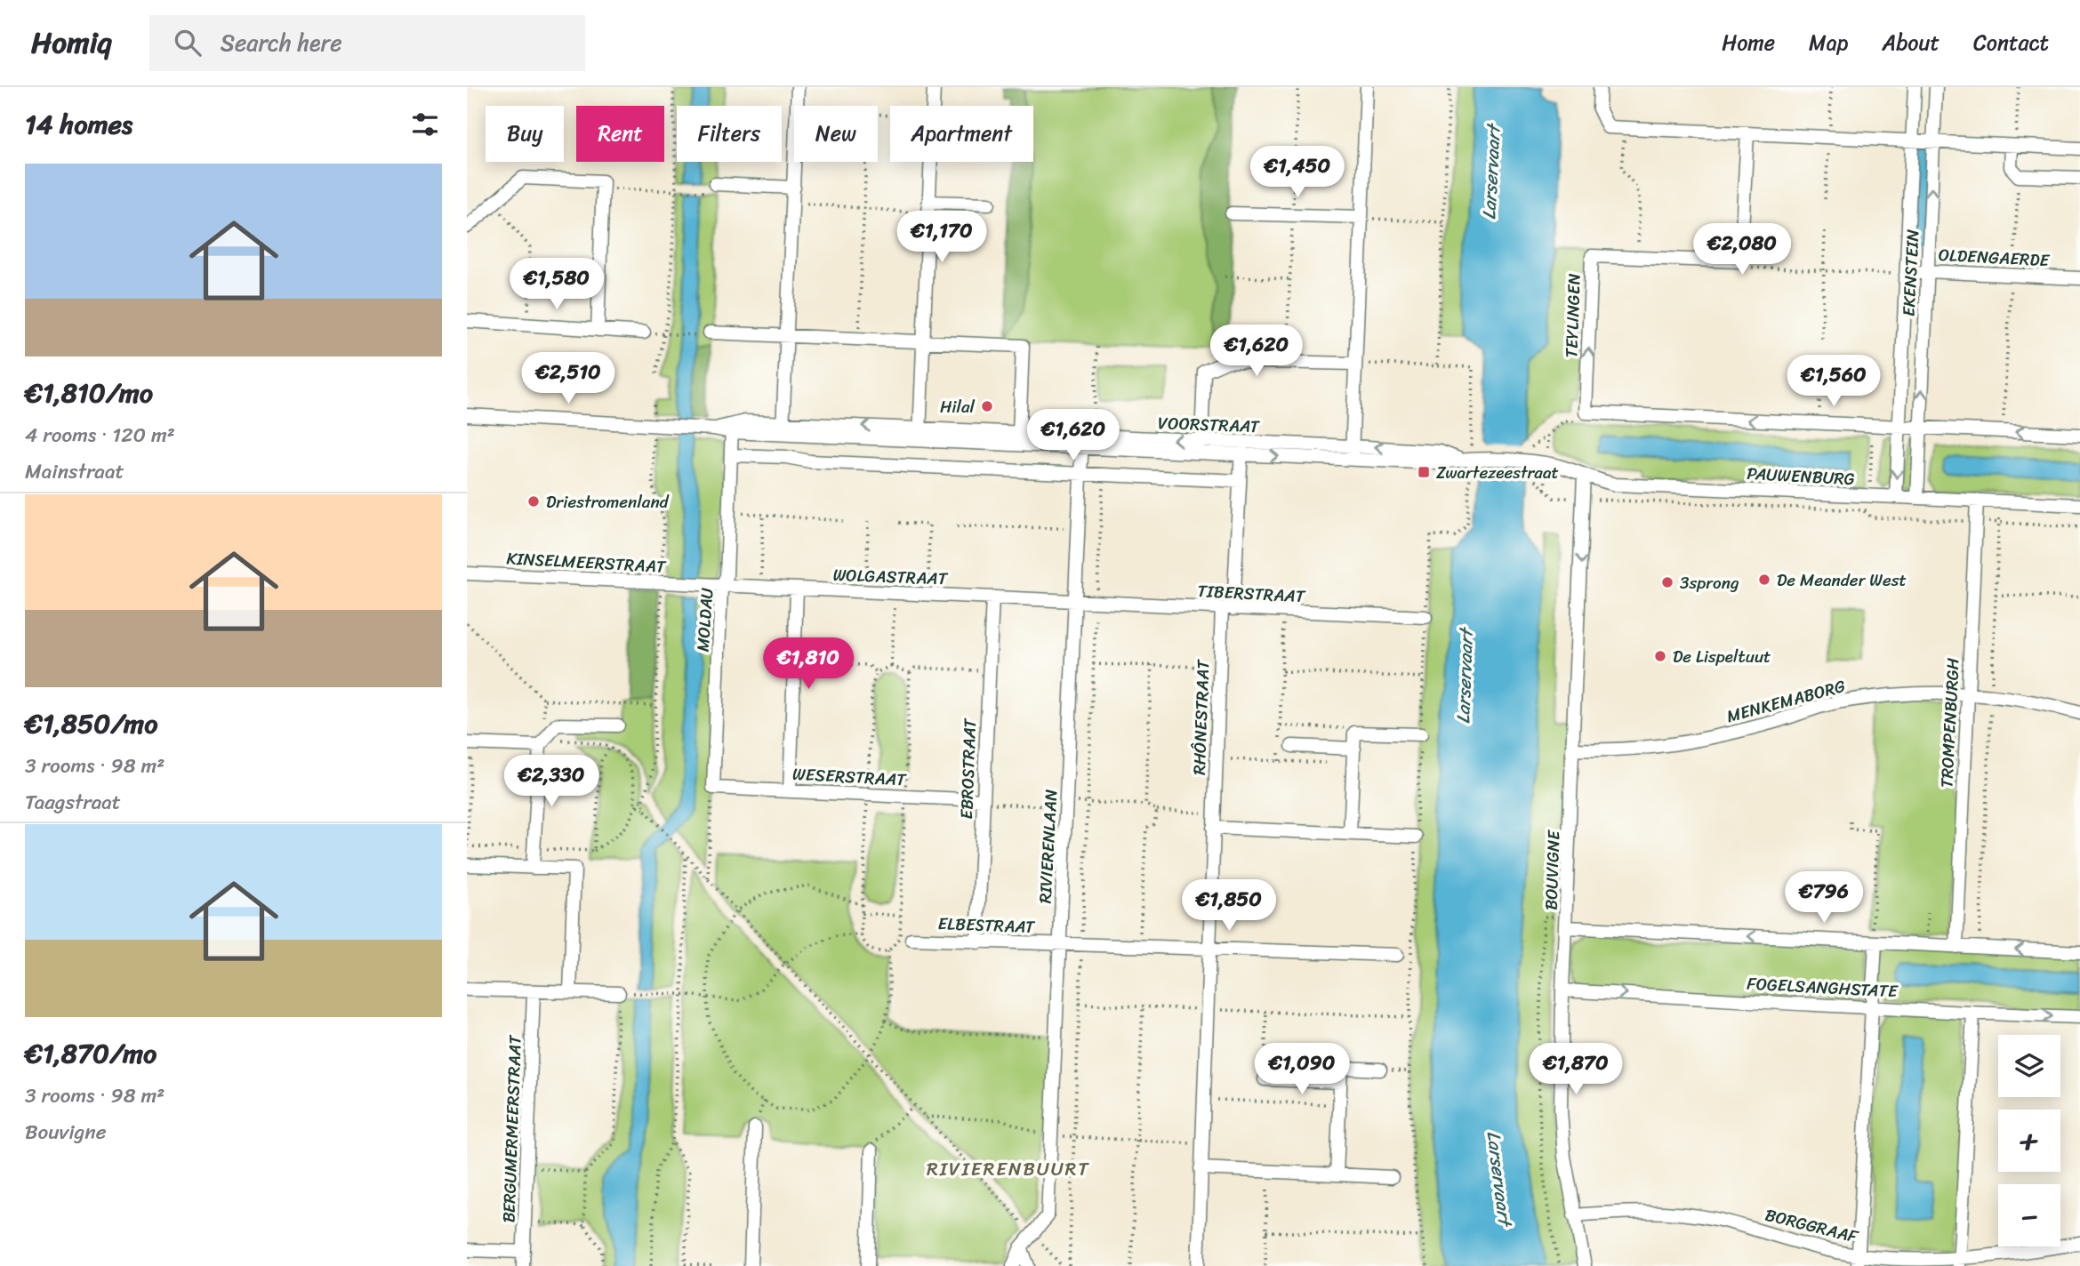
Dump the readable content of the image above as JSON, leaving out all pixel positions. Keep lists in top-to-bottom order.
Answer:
{
  "streets": {
    "street": [
      "OLDENGAERDE",
      "EKENSTEIN",
      "TEYLINGEN",
      "VOORSTRAAT",
      "PAUWENBURG",
      "KINSELMEERSTRAAT",
      "WOLGASTRAAT",
      "TIBERSTRAAT",
      "MOLDAU",
      "MENKEMABORG",
      "RHÔNESTRAAT",
      "TROMPENBURGH",
      "EBROSTRAAT",
      "WESERSTRAAT",
      "RIVIERENLAAN",
      "BOUVIGNE",
      "ELBESTRAAT",
      "FOGELSANGHSTATE",
      "BERGUMERMEERSTRAAT",
      "BORGGRAAF"
    ]
  },
  "crossings": [
    ["OLDENGAERDE", "EKENSTEIN"],
    ["EKENSTEIN", "PAUWENBURG"],
    ["VOORSTRAAT", "PAUWENBURG"],
    ["VOORSTRAAT", "RHÔNESTRAAT"],
    ["VOORSTRAAT", "RIVIERENLAAN"],
    ["PAUWENBURG", "TROMPENBURGH"],
    ["PAUWENBURG", "BOUVIGNE"],
    ["KINSELMEERSTRAAT", "WOLGASTRAAT"],
    ["WOLGASTRAAT", "TIBERSTRAAT"],
    ["WOLGASTRAAT", "MOLDAU"],
    ["WOLGASTRAAT", "EBROSTRAAT"],
    ["WOLGASTRAAT", "RIVIERENLAAN"],
    ["TIBERSTRAAT", "RHÔNESTRAAT"],
    ["TIBERSTRAAT", "RIVIERENLAAN"],
    ["MOLDAU", "WESERSTRAAT"],
    ["MENKEMABORG", "TROMPENBURGH"],
    ["MENKEMABORG", "BOUVIGNE"],
    ["RHÔNESTRAAT", "ELBESTRAAT"],
    ["EBROSTRAAT", "WESERSTRAAT"],
    ["EBROSTRAAT", "ELBESTRAAT"],
    ["RIVIERENLAAN", "ELBESTRAAT"],
    ["BOUVIGNE", "FOGELSANGHSTATE"],
    ["BOUVIGNE", "BORGGRAAF"]
  ],
  "districts": ["RIVIERENBUURT"],
  "water": ["Larservaart"],
  "places": {
    "other": [
      "Hilal",
      "Driestromenland",
      "De Meander West",
      "3sprong",
      "De Lispeltuut"
    ],
    "transit": ["Zwartezeestraat"]
  },
  "page": {
    "header": "Homiq",
    "search": "Search here",
    "nav": [
      "Home",
      "Map",
      "About",
      "Contact"
    ],
    "heading": "14 homes",
    "chip": [
      "Buy",
      "Rent",
      "Filters",
      "New",
      "Apartment"
    ],
    "price": [
      "€1,450",
      "€1,170",
      "€2,080",
      "€1,580",
      "€1,620",
      "€2,510",
      "€1,560",
      "€1,620",
      "€1,810",
      "€2,330",
      "€796",
      "€1,850",
      "€1,090",
      "€1,870"
    ],
    "list": [
      {
        "name": "€1,810/mo",
        "note": "4 rooms · 120 m² · Mainstraat"
      },
      {
        "name": "€1,850/mo",
        "note": "3 rooms · 98 m² · Taagstraat"
      },
      {
        "name": "€1,870/mo",
        "note": "3 rooms · 98 m² · Bouvigne"
      }
    ],
    "map_buttons": ["+", "−"]
  }
}
